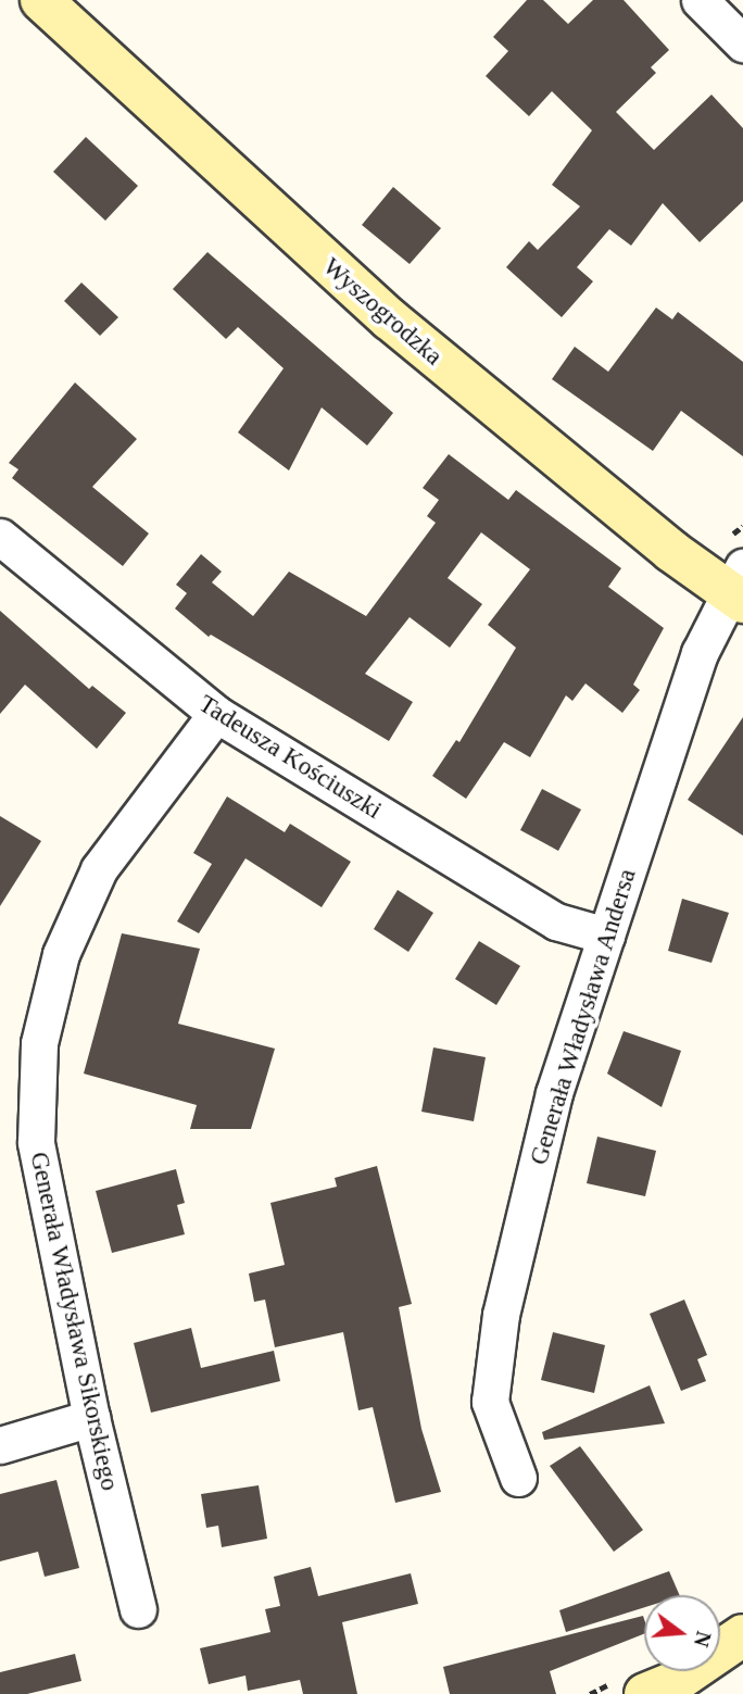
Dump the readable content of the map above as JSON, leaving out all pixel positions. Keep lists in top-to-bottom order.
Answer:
{
  "streets": {
    "main road": ["Wyszogrodzka"],
    "street": ["Tadeusza Kościuszki", "Generała Władysława Andersa", "Generała Władysława Sikorskiego"]
  },
  "crossings": [
    ["Wyszogrodzka", "Generała Władysława Andersa"],
    ["Tadeusza Kościuszki", "Generała Władysława Andersa"],
    ["Tadeusza Kościuszki", "Generała Władysława Sikorskiego"]
  ],
  "north": "right"
}
